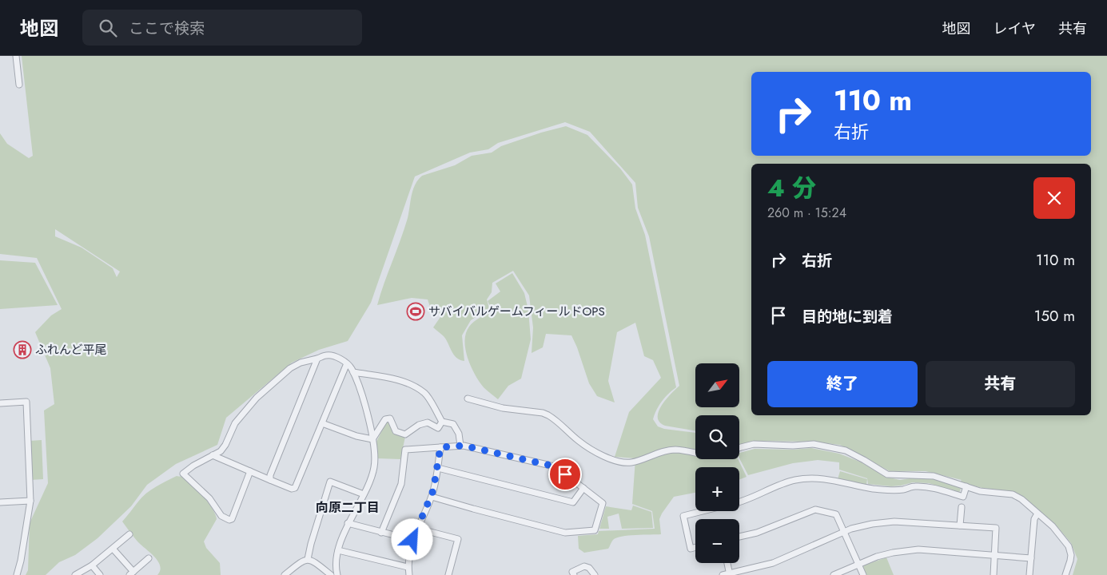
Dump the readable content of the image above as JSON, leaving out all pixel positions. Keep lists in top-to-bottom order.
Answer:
{
  "districts": ["向原二丁目"],
  "places": {
    "sports": ["サバイバルゲームフィールドOPS"],
    "building": ["ふれんど平尾"]
  },
  "north": "top right",
  "page": {
    "header": "地図",
    "search": "ここで検索",
    "nav": ["地図", "レイヤ", "共有"],
    "turn": ["110 m", "右折"],
    "heading": ["4 分", "260 m · 15:24"],
    "list": [
      {
        "name": "右折",
        "value": "110 m"
      },
      {
        "name": "目的地に到着",
        "value": "150 m"
      }
    ],
    "buttons": ["終了", "共有"],
    "map_buttons": ["+", "−"]
  }
}
